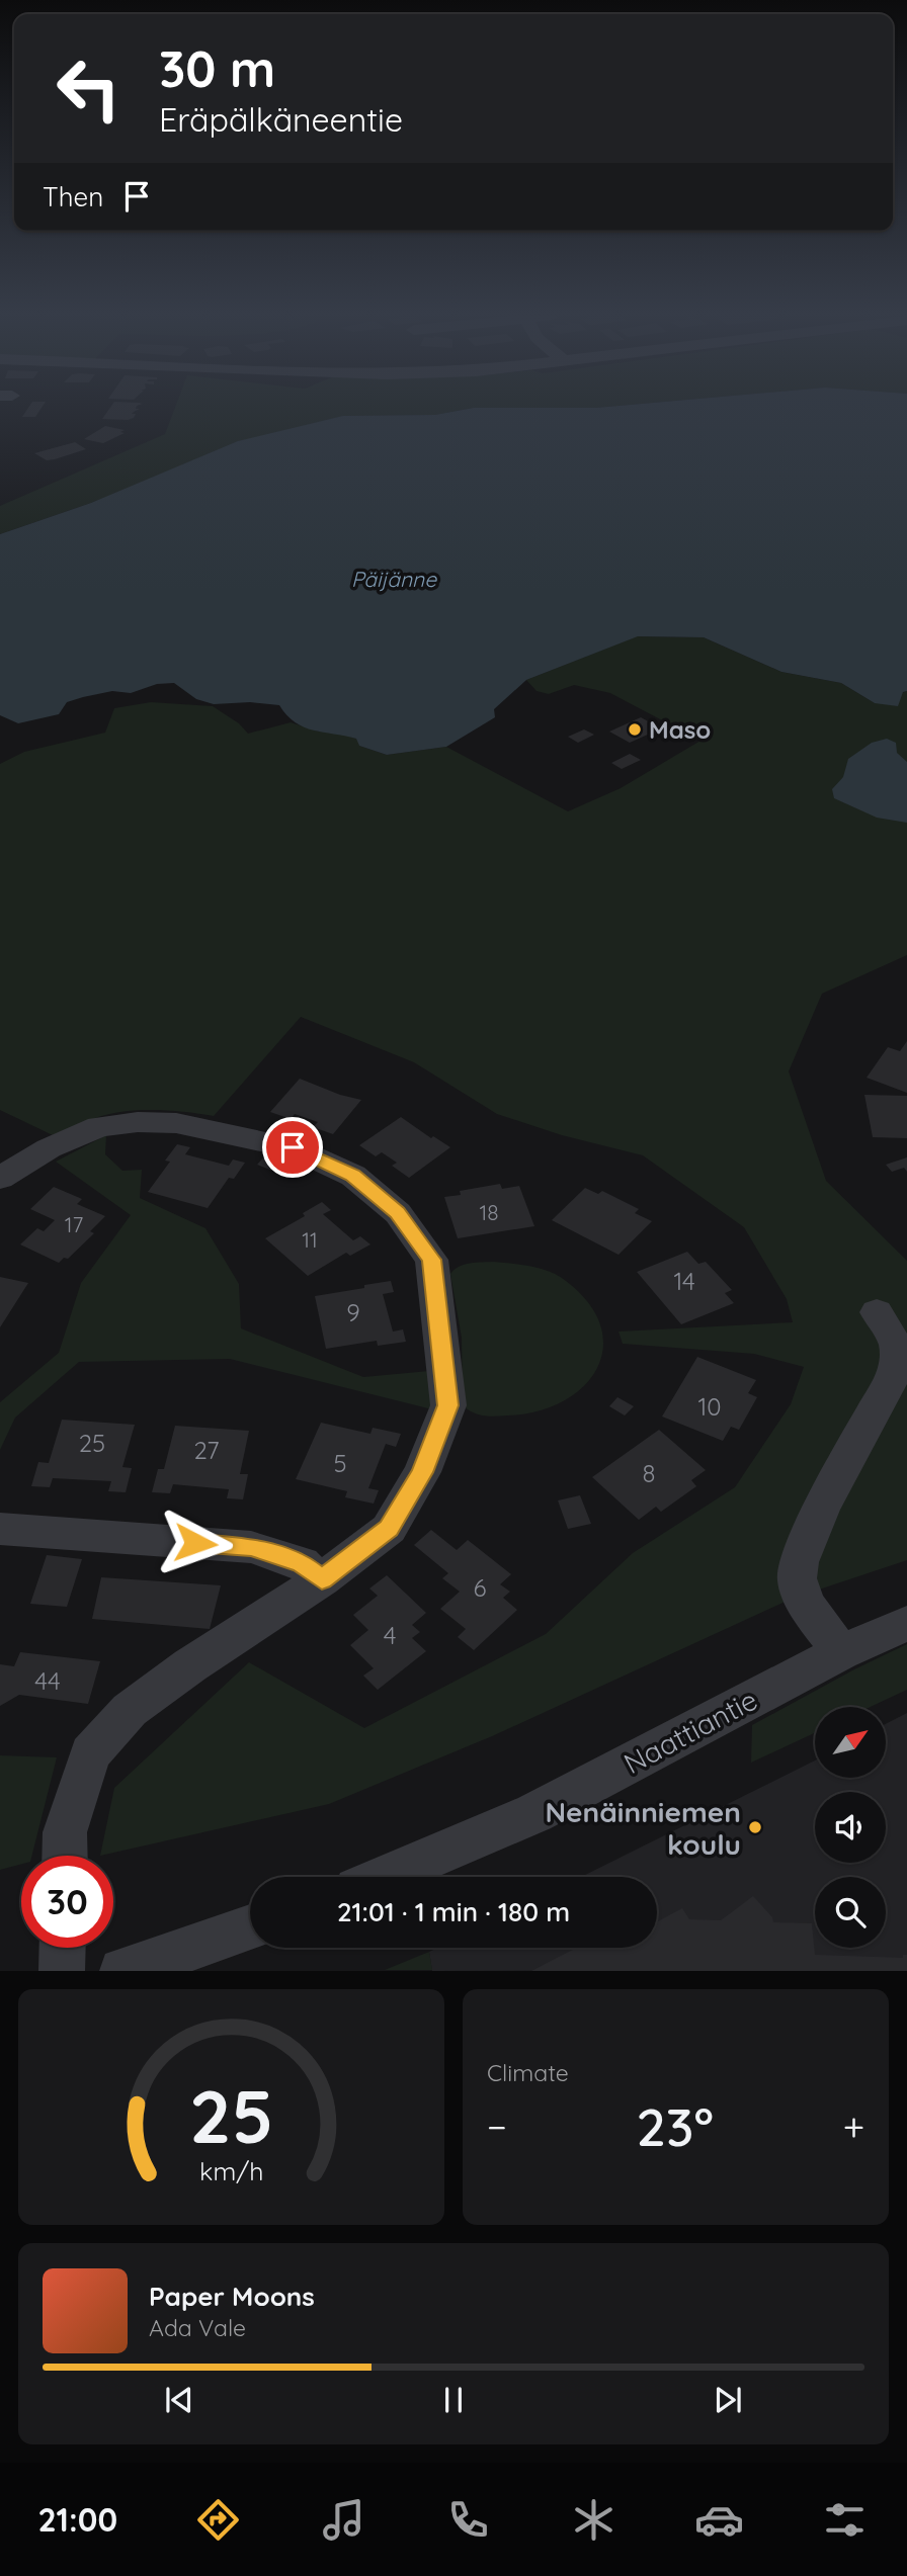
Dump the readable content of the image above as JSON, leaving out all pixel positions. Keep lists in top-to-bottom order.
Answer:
{
  "streets": {
    "street": ["Naattiantie"]
  },
  "water": ["Päijänne"],
  "places": ["Maso", "Nenäinniemen koulu"],
  "house_numbers": [
    "18",
    "17",
    "11",
    "14",
    "9",
    "10",
    "25",
    "27",
    "5",
    "8",
    "6",
    "4",
    "44"
  ],
  "north": "top right",
  "page": {
    "turn": ["30 m", "Eräpälkäneentie"],
    "then": "Then",
    "limit": "30",
    "trip": "21:01 · 1 min · 180 m",
    "tile": "Climate",
    "heat": ["−", "23°", "+"],
    "song": ["Paper Moons", "Ada Vale"],
    "tabs": "21:00",
    "gauge": ["25", "km/h"]
  }
}
